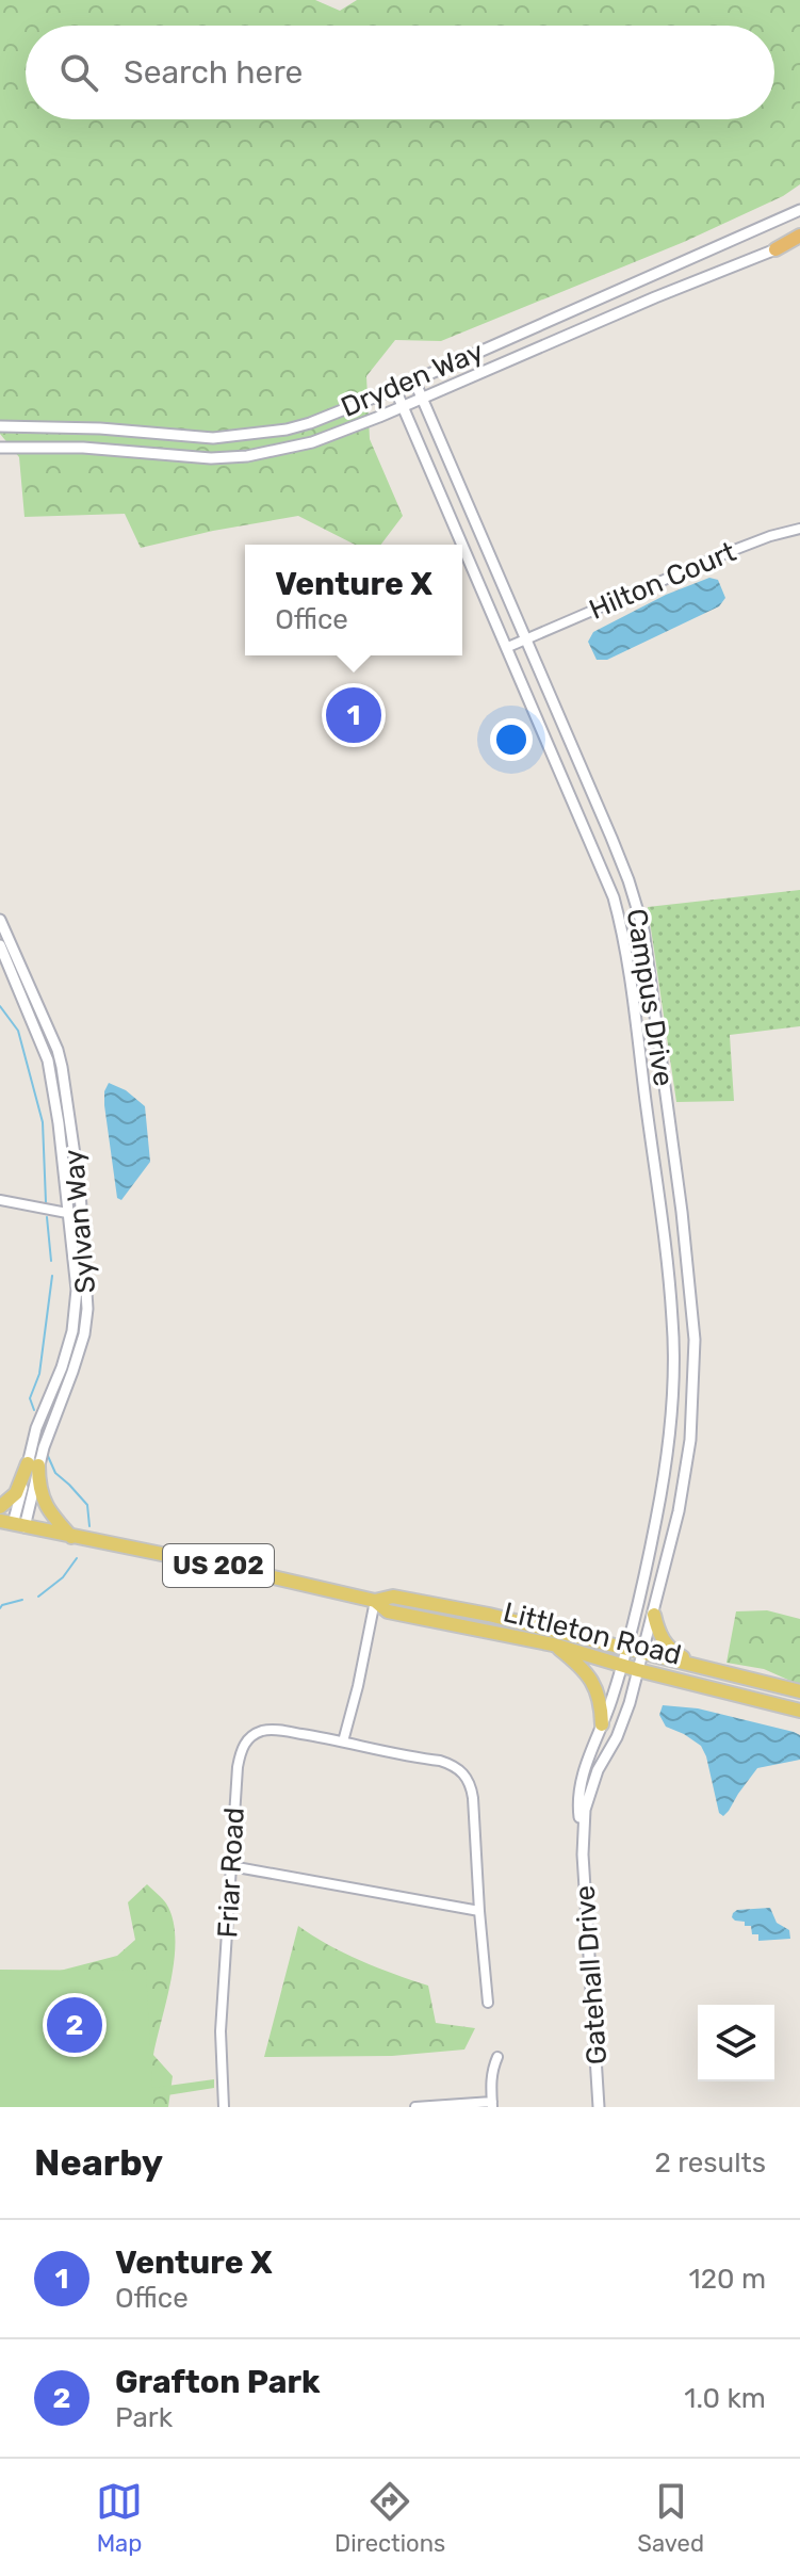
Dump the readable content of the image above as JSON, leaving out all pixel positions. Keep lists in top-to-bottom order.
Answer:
{
  "streets": {
    "main road": ["US 202", "Littleton Road"],
    "street": [
      "Dryden Way",
      "Hilton Court",
      "Campus Drive",
      "Sylvan Way",
      "Friar Road",
      "Gatehall Drive"
    ]
  },
  "crossings": [
    ["Dryden Way", "Campus Drive"],
    ["Hilton Court", "Campus Drive"],
    ["Campus Drive", "Littleton Road"],
    ["Campus Drive", "Gatehall Drive"],
    ["Sylvan Way", "Littleton Road"],
    ["Littleton Road", "Gatehall Drive"]
  ],
  "page": {
    "search": "Search here",
    "popup": ["Venture X", "Office"],
    "pins": ["1", "2"],
    "heading": ["Nearby", "2 results"],
    "list": [
      {
        "mark": "1",
        "name": "Venture X",
        "note": "Office",
        "value": "120 m"
      },
      {
        "mark": "2",
        "name": "Grafton Park",
        "note": "Park",
        "value": "1.0 km"
      }
    ],
    "nav": ["Map", "Directions", "Saved"]
  }
}
